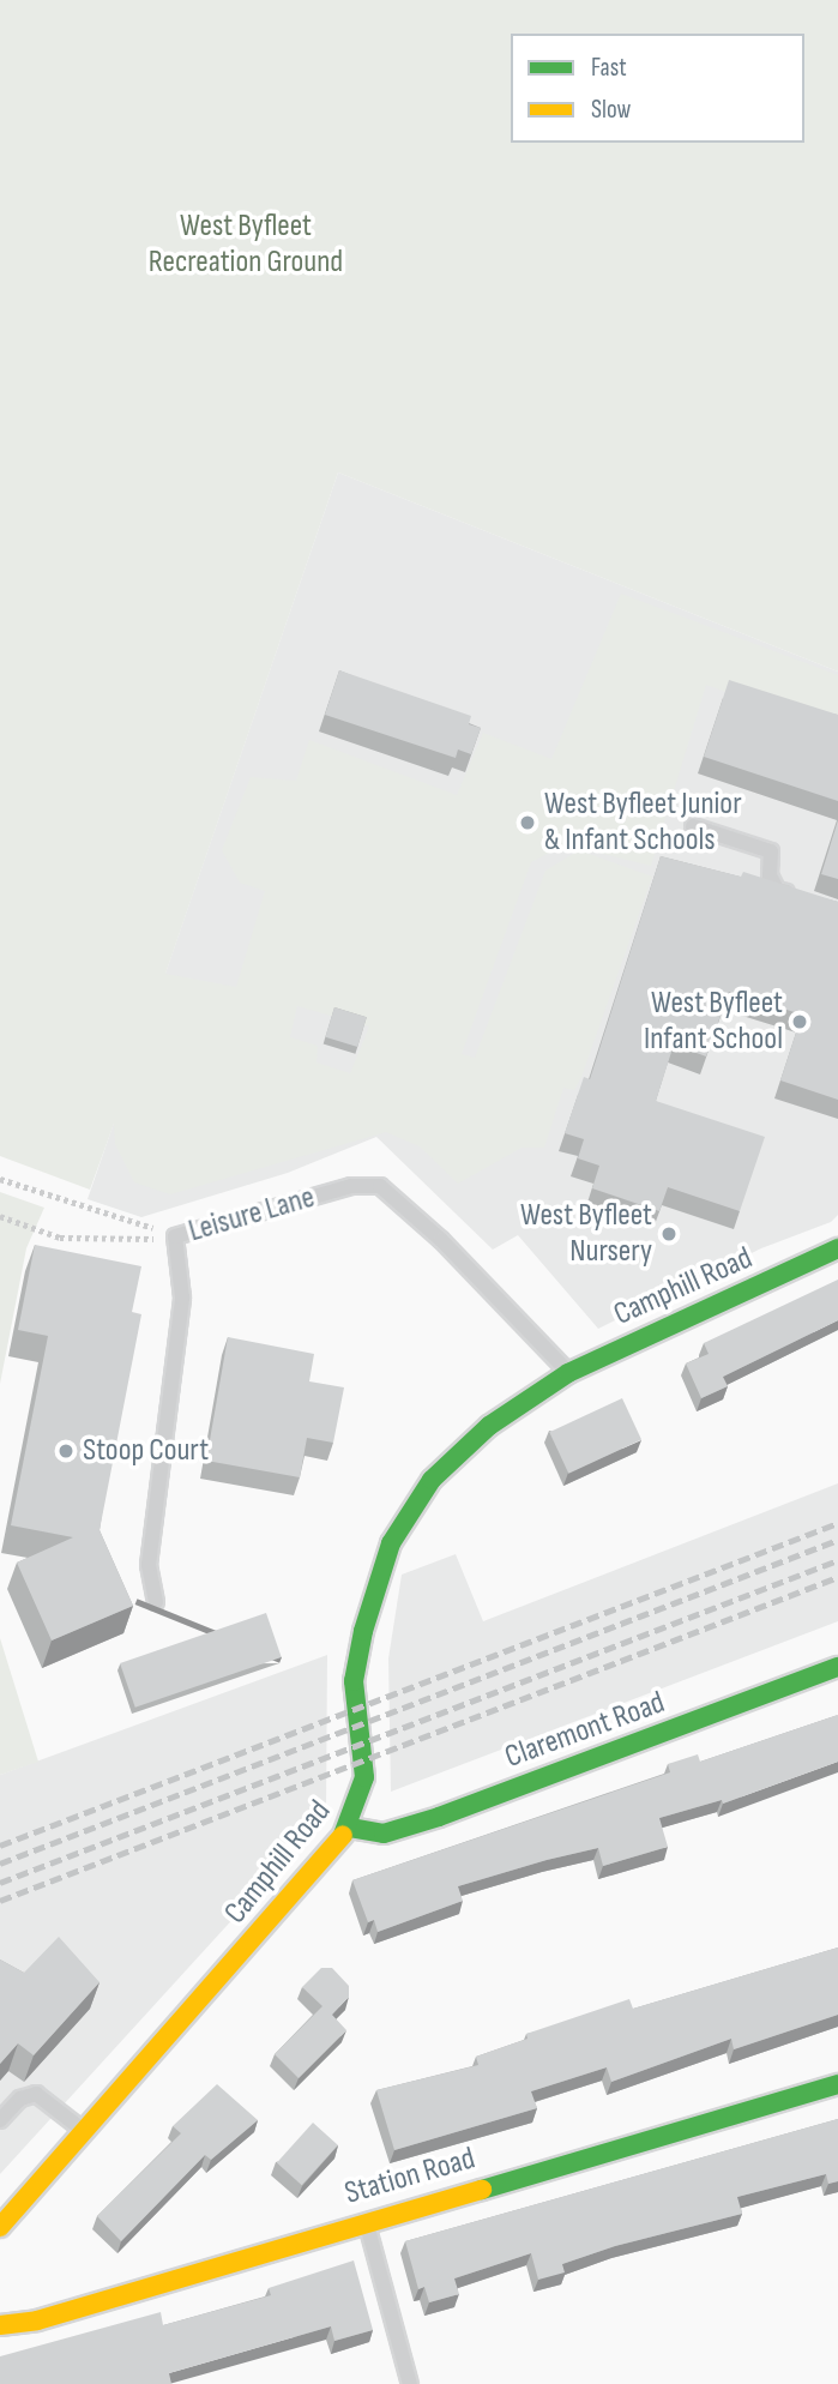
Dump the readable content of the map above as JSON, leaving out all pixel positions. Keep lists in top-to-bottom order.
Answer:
{
  "streets": {
    "street": ["Camphill Road", "Claremont Road", "Station Road"],
    "lane": ["Leisure Lane"]
  },
  "crossings": [
    ["Leisure Lane", "Camphill Road"],
    ["Camphill Road", "Claremont Road"]
  ],
  "parks": ["West Byfleet Recreation Ground"],
  "places": [
    "West Byfleet Junior & Infant Schools",
    "West Byfleet Infant School",
    "West Byfleet Nursery",
    "Stoop Court"
  ],
  "legend": ["Fast", "Slow"]
}
